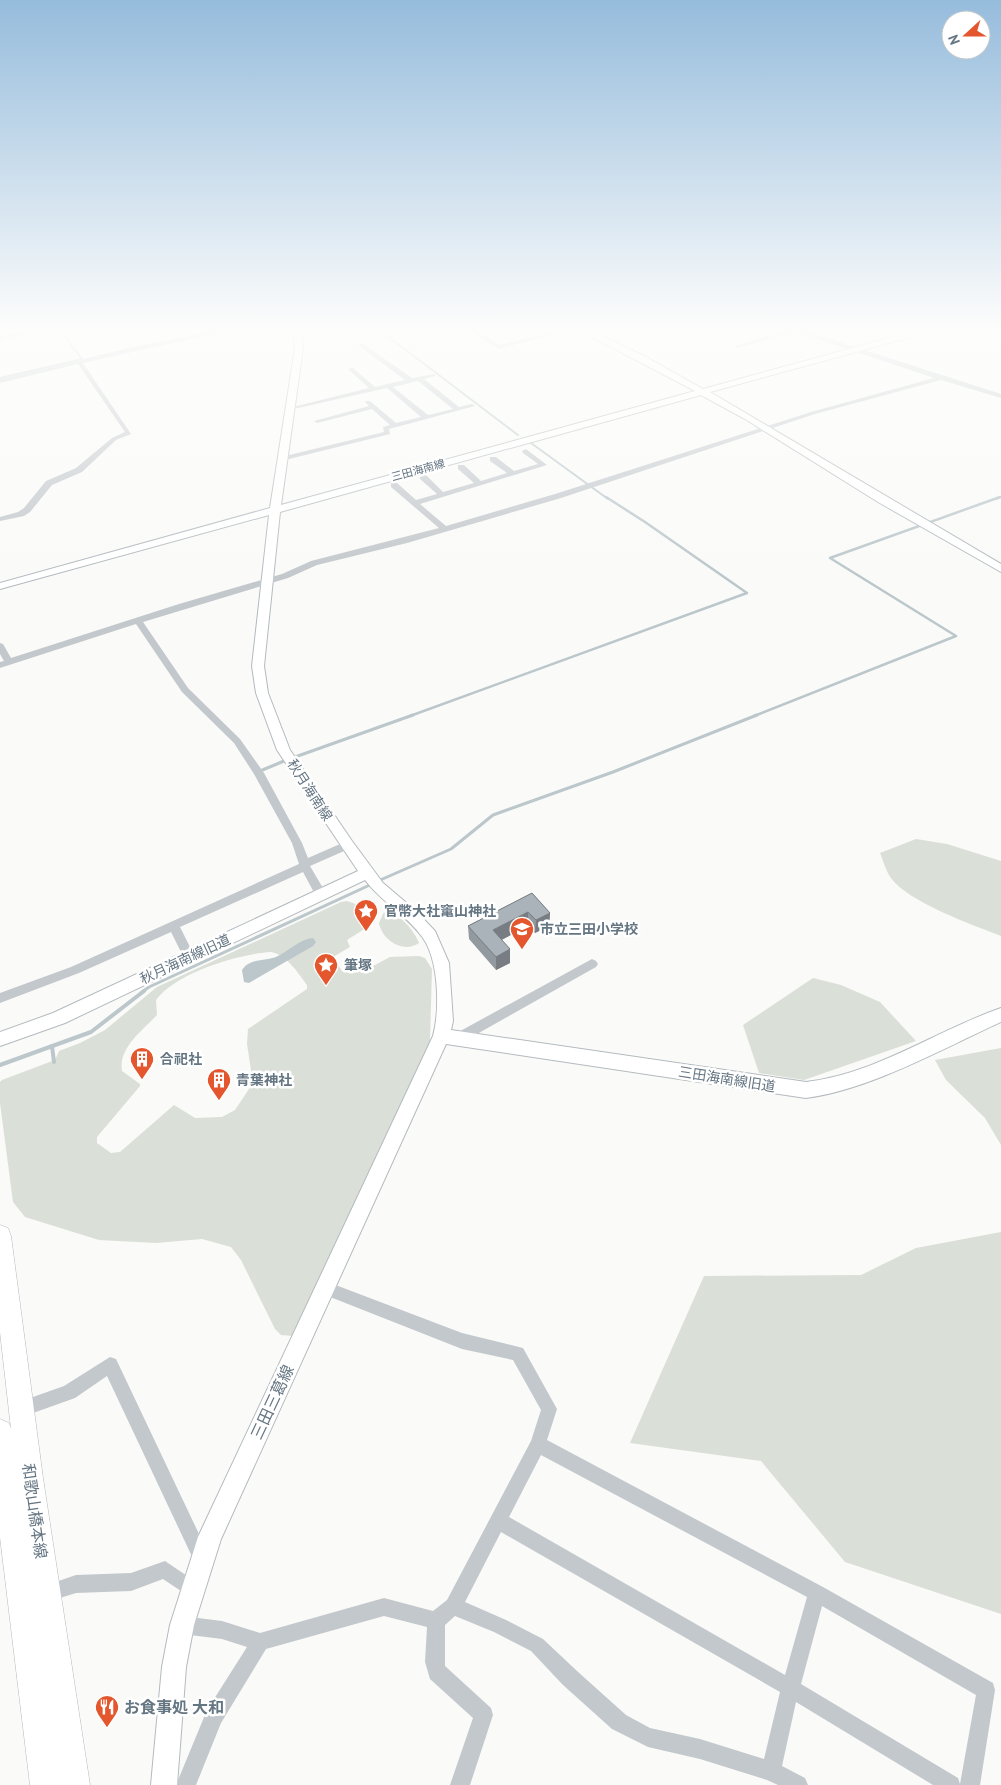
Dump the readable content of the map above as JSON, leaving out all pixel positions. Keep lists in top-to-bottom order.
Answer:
{
  "streets": {
    "main road": [
      "三田海南線",
      "秋月海南線",
      "秋月海南線旧道",
      "三田海南線旧道",
      "三田三葛線",
      "和歌山橋本線"
    ]
  },
  "crossings": [
    ["三田海南線", "秋月海南線"],
    ["秋月海南線", "秋月海南線旧道"],
    ["秋月海南線", "三田海南線旧道"],
    ["秋月海南線", "三田三葛線"],
    ["三田海南線旧道", "三田三葛線"]
  ],
  "places": {
    "place": ["官幣大社竃山神社", "筆塚"],
    "school or university": ["市立三田小学校"],
    "building": ["合祀社", "青葉神社"],
    "restaurant": ["お食事処 大和"]
  },
  "north": "left"
}
